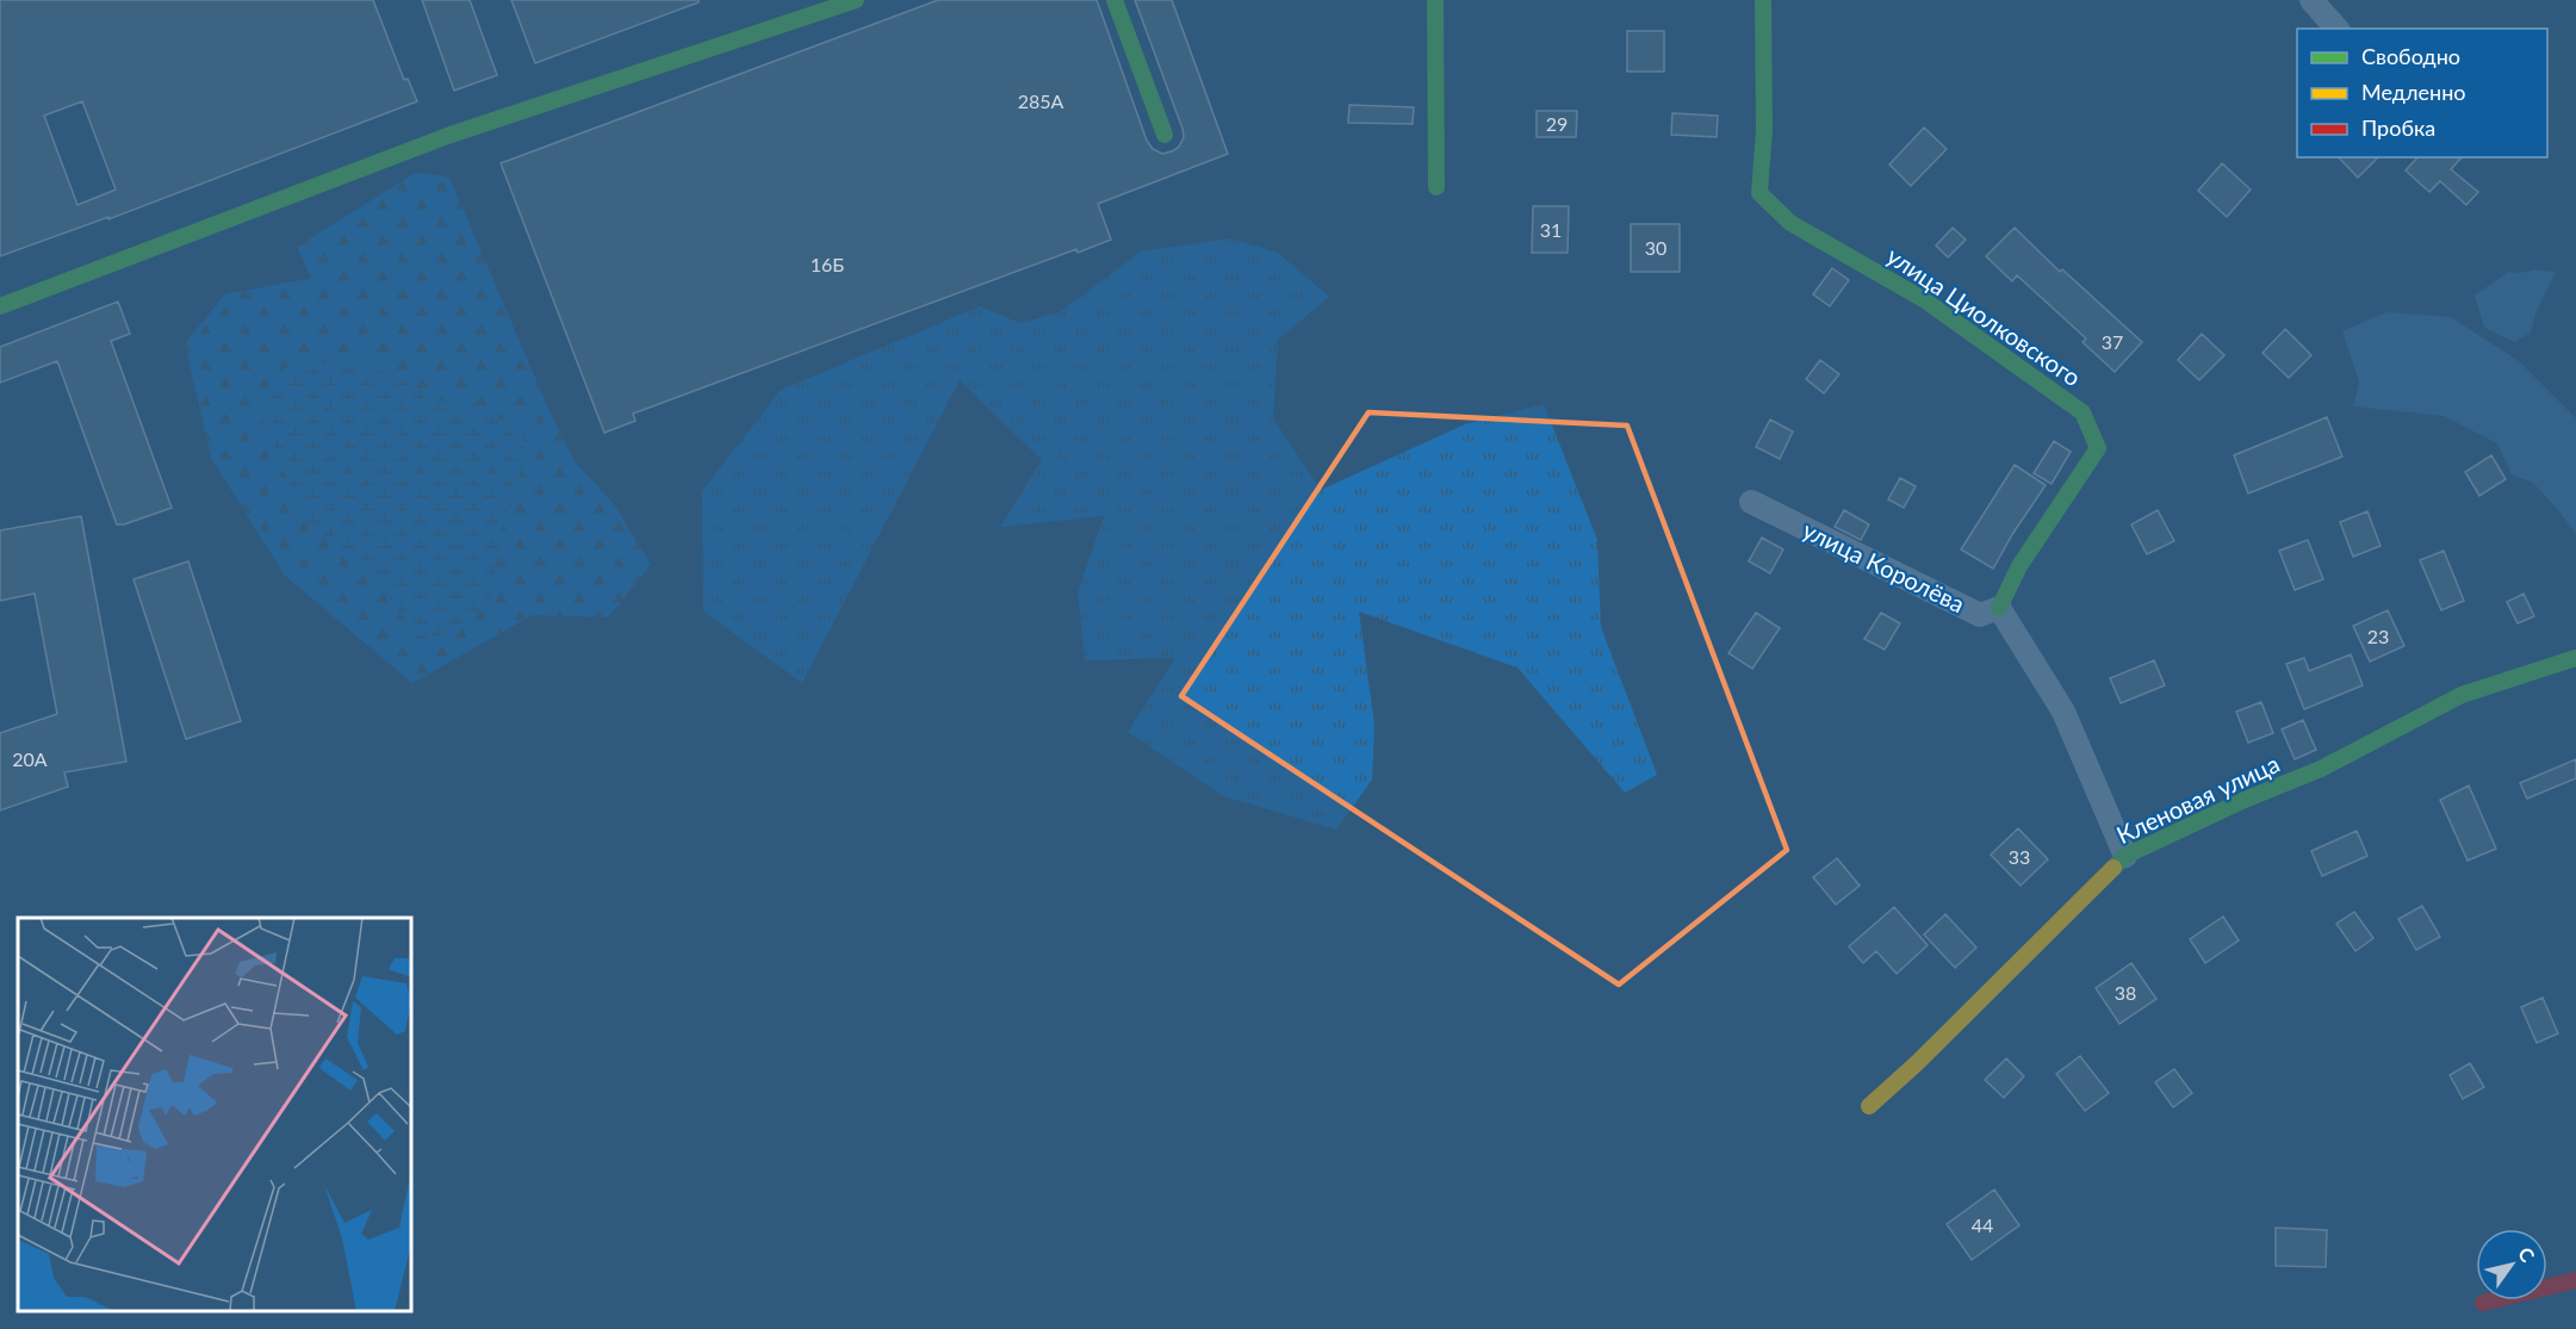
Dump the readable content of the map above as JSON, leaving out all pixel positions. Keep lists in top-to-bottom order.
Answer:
{
  "streets": {
    "street": ["улица Циолковского", "улица Королёва", "Кленовая улица"]
  },
  "crossings": [
    ["улица Циолковского", "улица Королёва"],
    ["улица Королёва", "Кленовая улица"]
  ],
  "house_numbers": [
    "285А",
    "29",
    "31",
    "30",
    "16Б",
    "37",
    "23",
    "20А",
    "33",
    "38",
    "44"
  ],
  "legend": ["Свободно", "Медленно", "Пробка"],
  "north": "top right"
}
